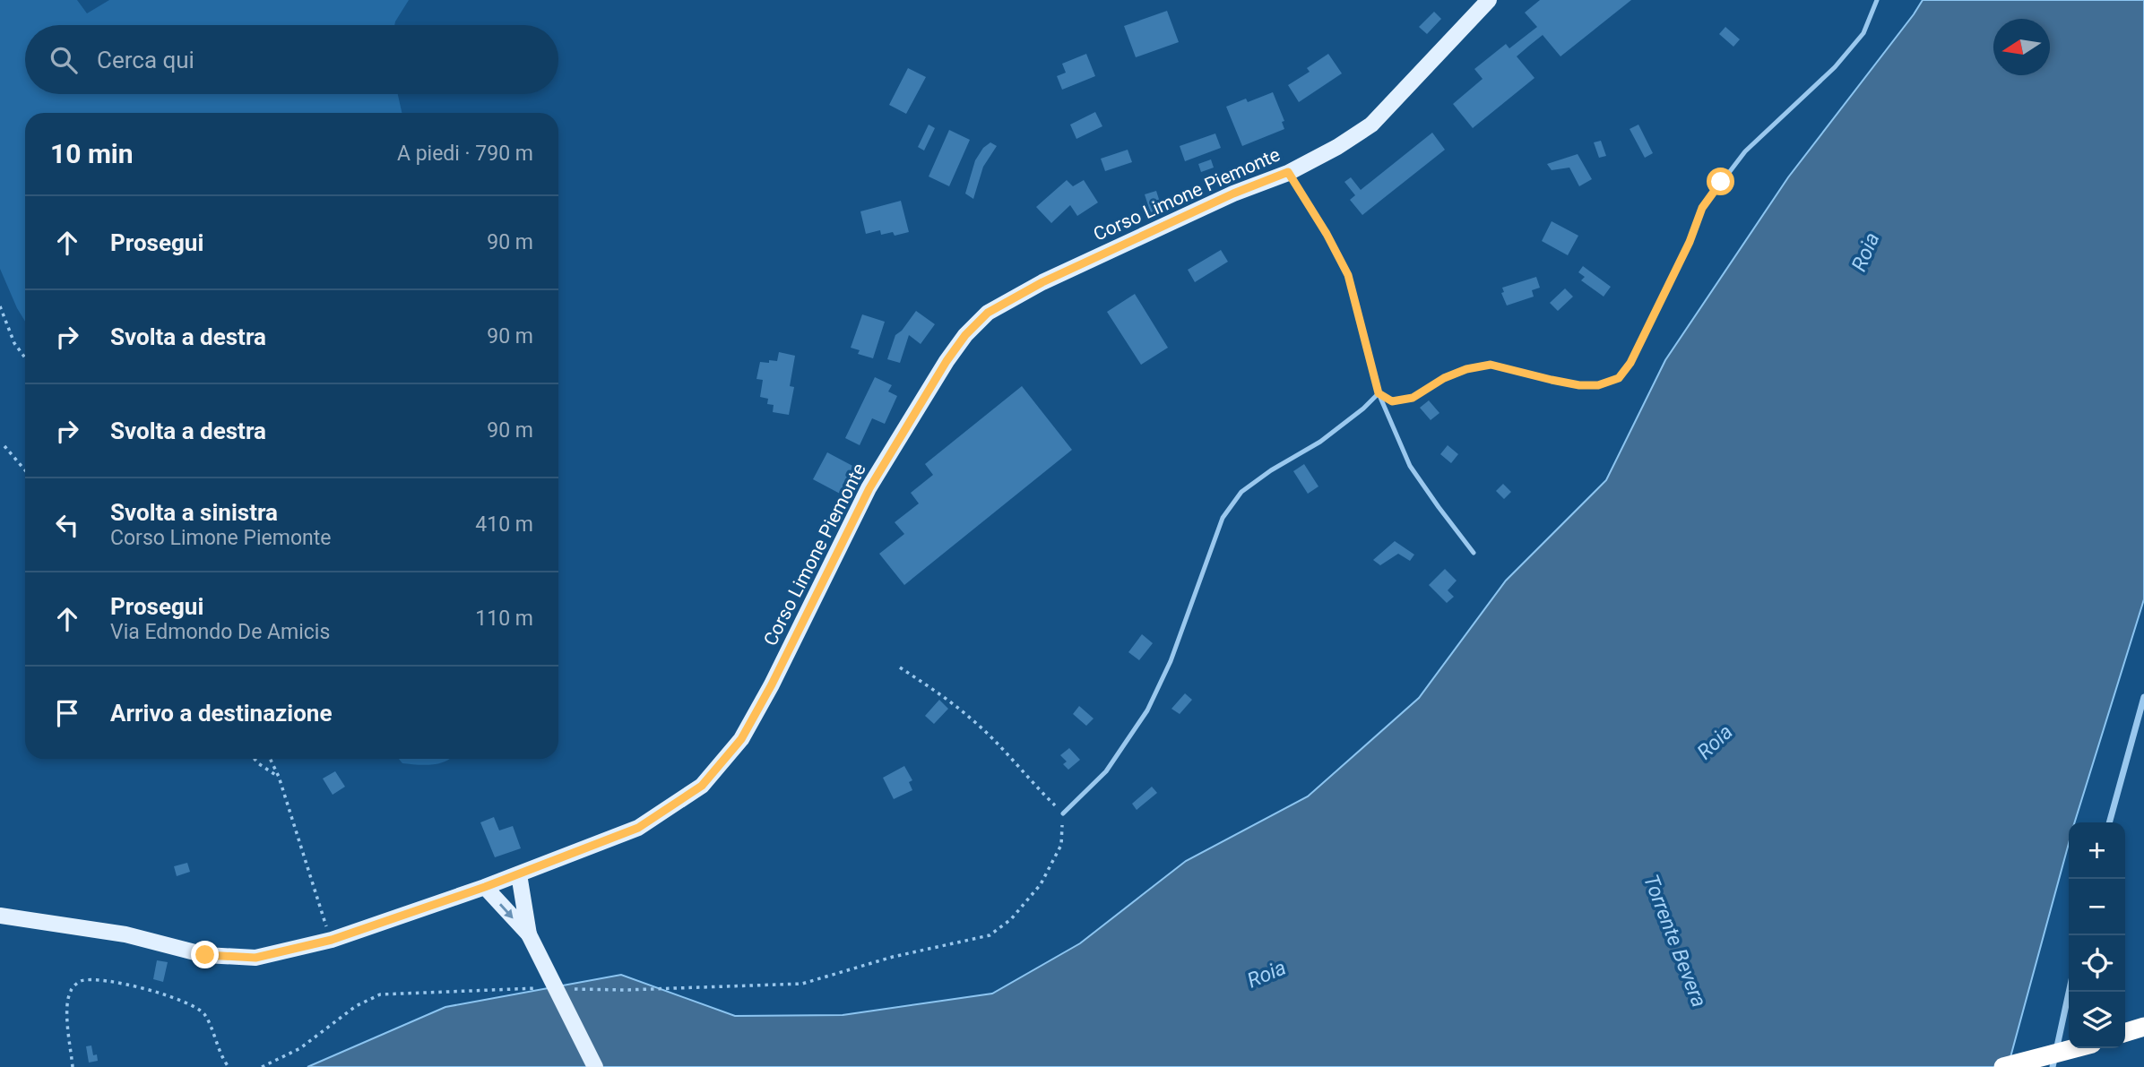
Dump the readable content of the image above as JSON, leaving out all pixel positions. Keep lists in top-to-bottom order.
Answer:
{
  "streets": {
    "main road": ["Corso Limone Piemonte"]
  },
  "water": ["Roia", "Torrente Bevera"],
  "north": "left",
  "page": {
    "search": "Cerca qui",
    "heading": ["10 min", "A piedi · 790 m"],
    "list": [
      ["Prosegui", "90 m"],
      ["Svolta a destra", "90 m"],
      ["Svolta a destra", "90 m"],
      ["Svolta a sinistra", "Corso Limone Piemonte", "410 m"],
      ["Prosegui", "Via Edmondo De Amicis", "110 m"],
      "Arrivo a destinazione"
    ],
    "map_buttons": ["+", "−"]
  }
}
